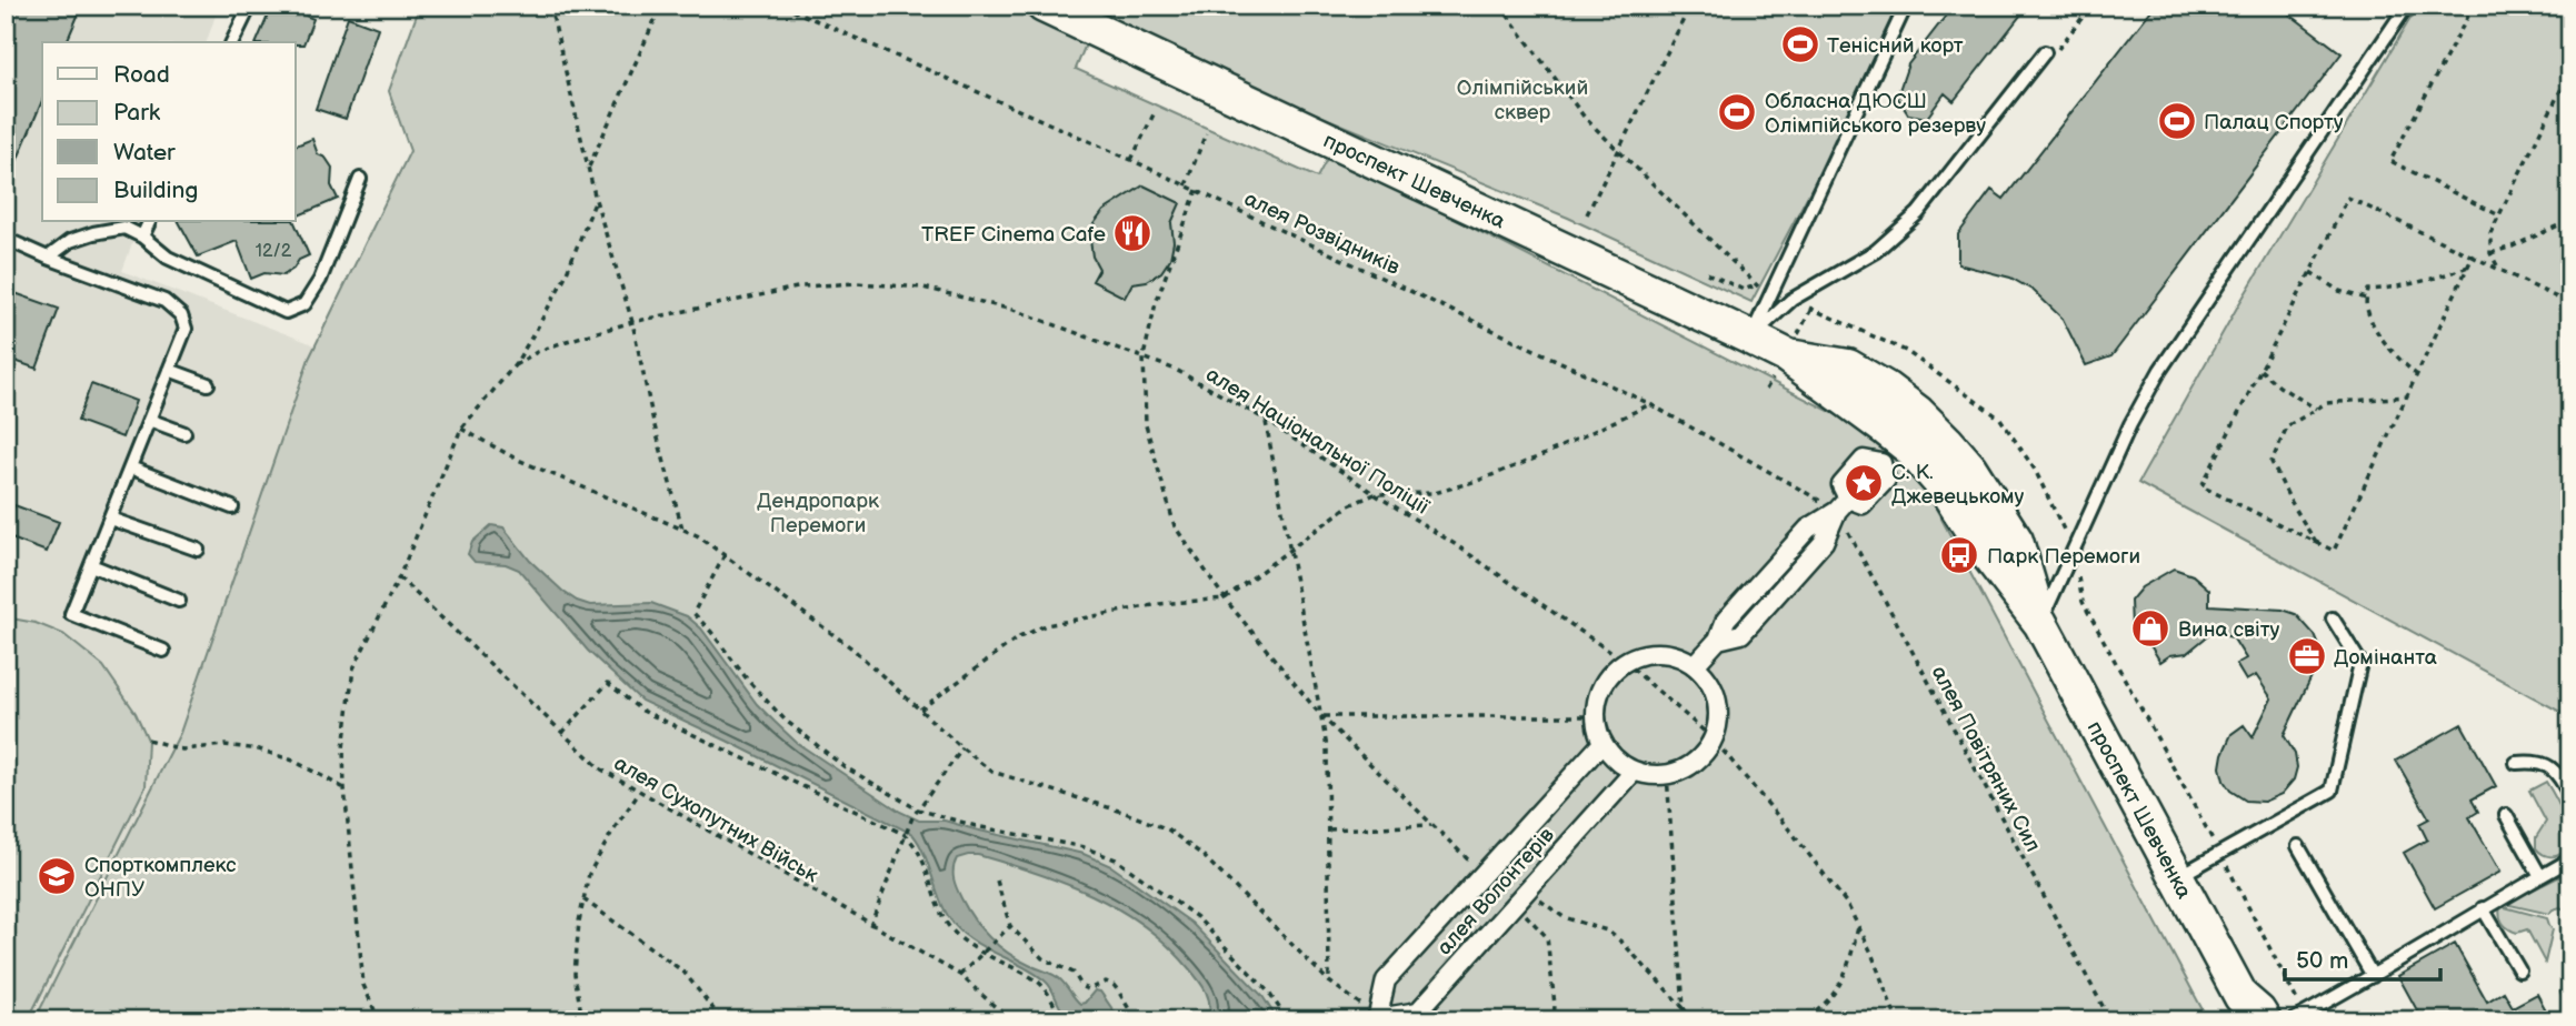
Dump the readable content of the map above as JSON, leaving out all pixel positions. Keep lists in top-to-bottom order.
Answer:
{
  "streets": {
    "main road": ["проспект Шевченка"],
    "street": ["алея Волонтерів"],
    "path": [
      "алея Розвідників",
      "алея Національної Поліції",
      "алея Повітряних Сил",
      "алея Сухопутних Військ"
    ]
  },
  "crossings": [
    ["алея Розвідників", "алея Повітряних Сил"]
  ],
  "parks": ["Олімпійський сквер", "Дендропарк Перемоги"],
  "places": {
    "sports": ["Тенісний корт", "Обласна ДЮСШ Олімпійського резерву", "Палац Спорту"],
    "restaurant": ["TREF Cinema Cafe"],
    "place": ["С. К. Джевецькому"],
    "bus stop": ["Парк Перемоги"],
    "shop": ["Вина світу"],
    "office": ["Домінанта"],
    "school or university": ["Спорткомплекс ОНПУ"]
  },
  "house_numbers": ["12/2"],
  "legend": [
    "Road",
    "Park",
    "Water",
    "Building"
  ],
  "scale_bar": "50 m"
}
